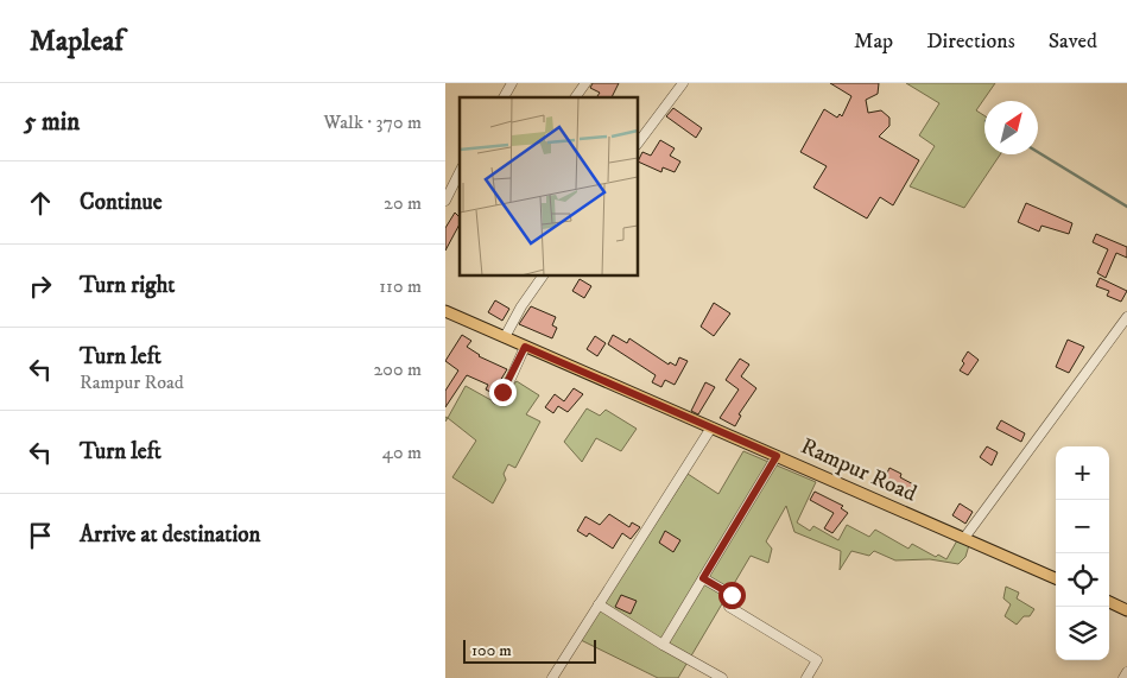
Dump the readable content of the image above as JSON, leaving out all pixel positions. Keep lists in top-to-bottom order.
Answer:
{
  "streets": {
    "main road": ["Rampur Road"]
  },
  "scale_bar": "100 m",
  "north": "top right",
  "page": {
    "header": "Mapleaf",
    "nav": ["Map", "Directions", "Saved"],
    "heading": ["5 min", "Walk · 370 m"],
    "list": [
      ["Continue", "20 m"],
      ["Turn right", "110 m"],
      ["Turn left", "Rampur Road", "200 m"],
      ["Turn left", "40 m"],
      "Arrive at destination"
    ],
    "map_buttons": ["+", "−"],
    "scale": "100 m"
  }
}
